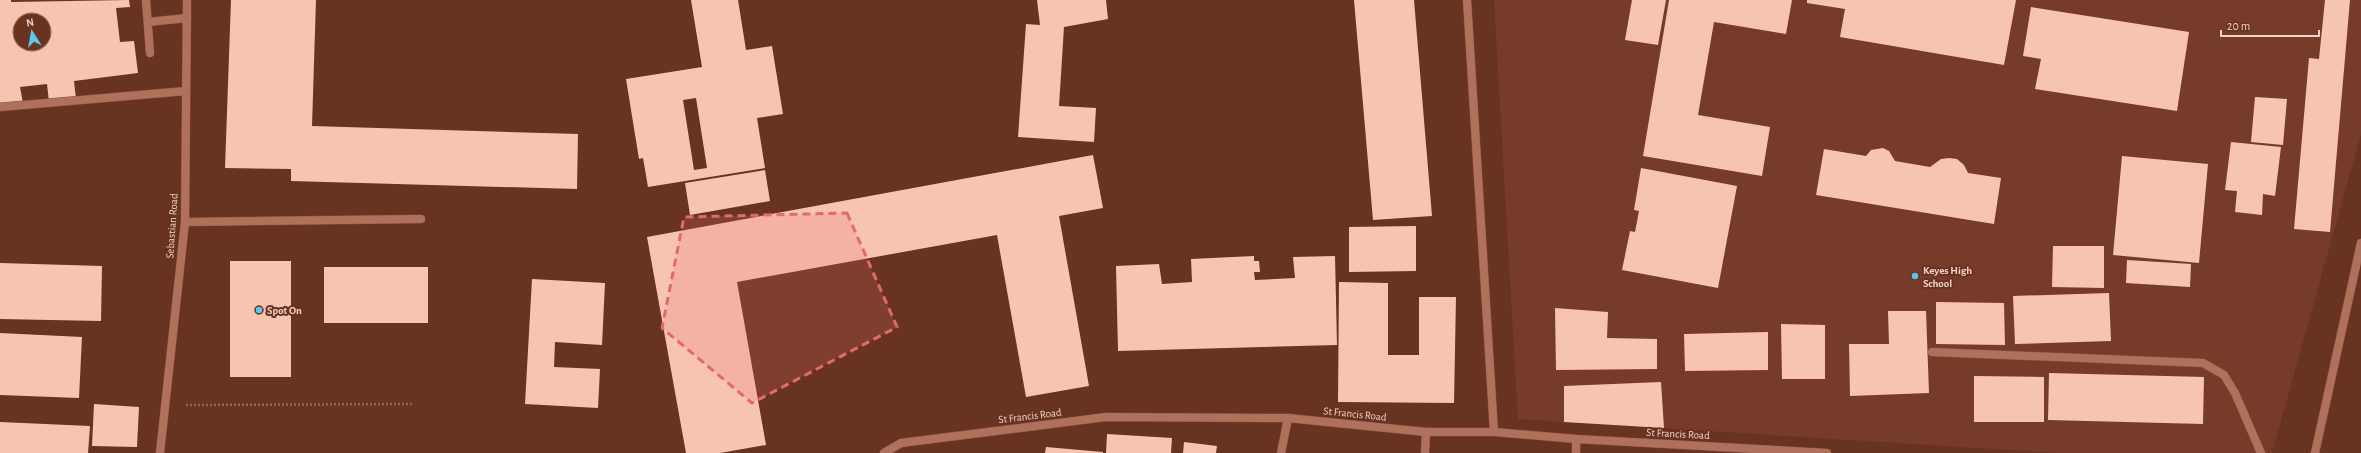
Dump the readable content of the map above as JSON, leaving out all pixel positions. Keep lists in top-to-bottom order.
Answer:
{
  "streets": {
    "street": ["Sebastian Road", "St Francis Road"]
  },
  "places": ["Keyes High School", "Spot On"],
  "scale_bar": "20 m",
  "north": "top"
}
